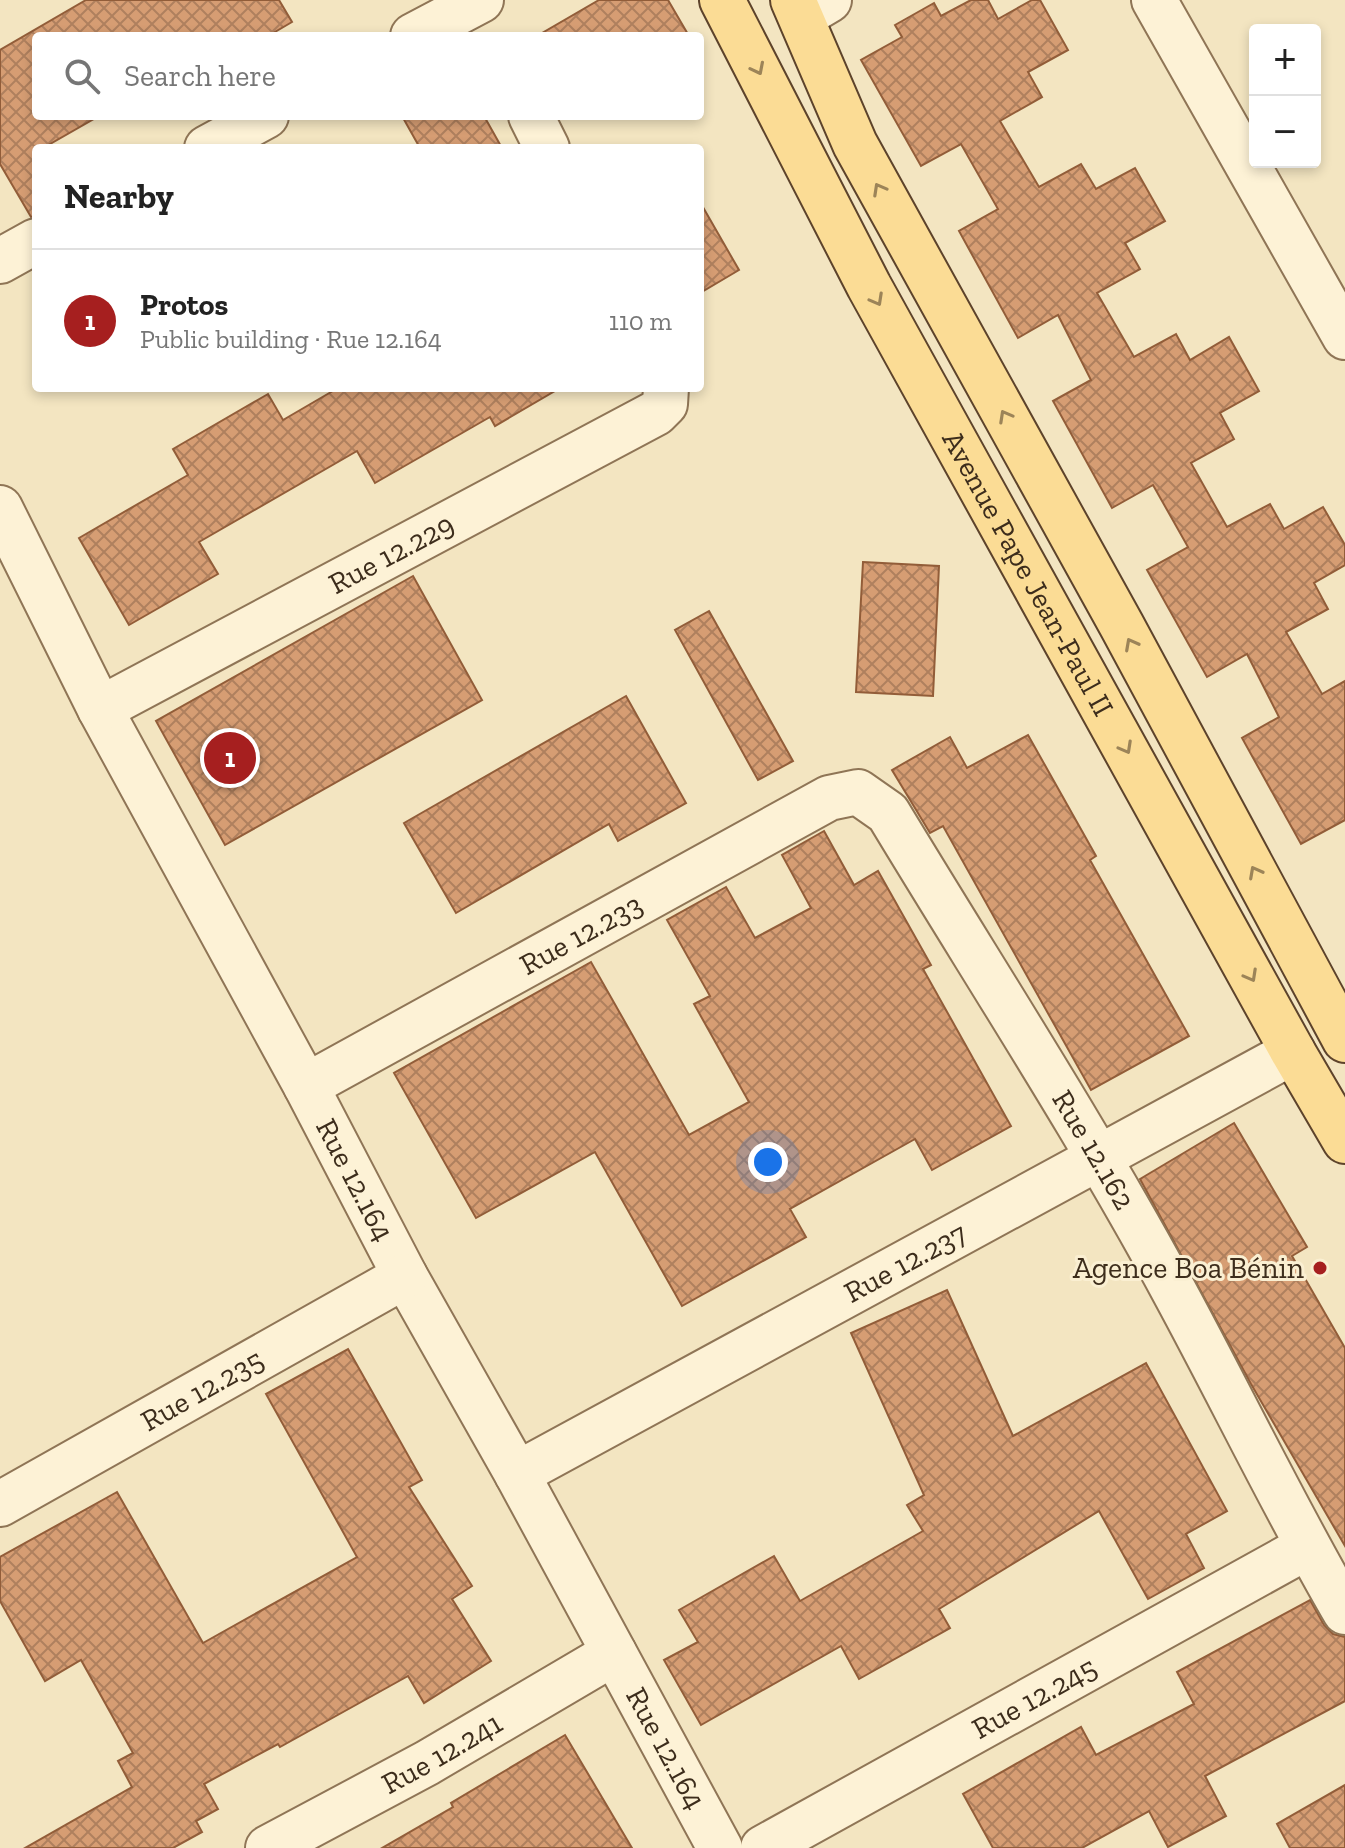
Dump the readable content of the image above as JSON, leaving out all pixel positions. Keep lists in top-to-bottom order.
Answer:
{
  "streets": {
    "main road": ["Avenue Pape Jean-Paul II"],
    "street": [
      "Rue 12.229",
      "Rue 12.233",
      "Rue 12.162",
      "Rue 12.164",
      "Rue 12.237",
      "Rue 12.235",
      "Rue 12.245",
      "Rue 12.241"
    ]
  },
  "crossings": [
    ["Rue 12.229", "Rue 12.164"],
    ["Avenue Pape Jean-Paul II", "Rue 12.237"],
    ["Rue 12.233", "Rue 12.162"],
    ["Rue 12.233", "Rue 12.164"],
    ["Rue 12.162", "Rue 12.237"],
    ["Rue 12.162", "Rue 12.245"],
    ["Rue 12.164", "Rue 12.237"],
    ["Rue 12.164", "Rue 12.235"],
    ["Rue 12.164", "Rue 12.241"]
  ],
  "places": ["Agence Boa Bénin"],
  "page": {
    "map_buttons": ["+", "−"],
    "search": "Search here",
    "heading": "Nearby",
    "list": [
      {
        "mark": "1",
        "name": "Protos",
        "note": "Public building · Rue 12.164",
        "value": "110 m"
      }
    ],
    "pins": "1"
  }
}
